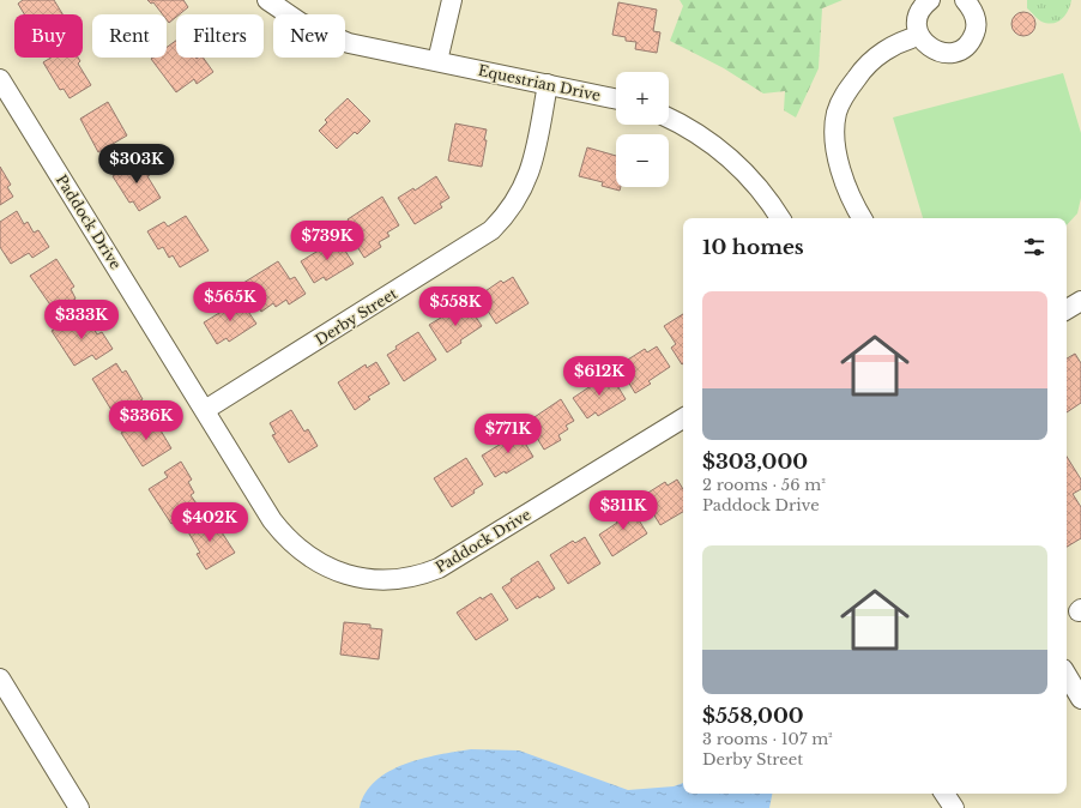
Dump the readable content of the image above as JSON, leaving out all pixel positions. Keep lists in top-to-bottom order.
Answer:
{
  "streets": {
    "street": ["Equestrian Drive", "Paddock Drive", "Derby Street"]
  },
  "crossings": [
    ["Equestrian Drive", "Derby Street"],
    ["Paddock Drive", "Derby Street"]
  ],
  "page": {
    "chip": [
      "Buy",
      "Rent",
      "Filters",
      "New"
    ],
    "map_buttons": ["+", "−"],
    "price": [
      "$303K",
      "$739K",
      "$565K",
      "$558K",
      "$333K",
      "$612K",
      "$336K",
      "$771K",
      "$311K",
      "$402K"
    ],
    "heading": "10 homes",
    "list": [
      {
        "name": "$303,000",
        "note": "2 rooms · 56 m² · Paddock Drive"
      },
      {
        "name": "$558,000",
        "note": "3 rooms · 107 m² · Derby Street"
      }
    ]
  }
}
